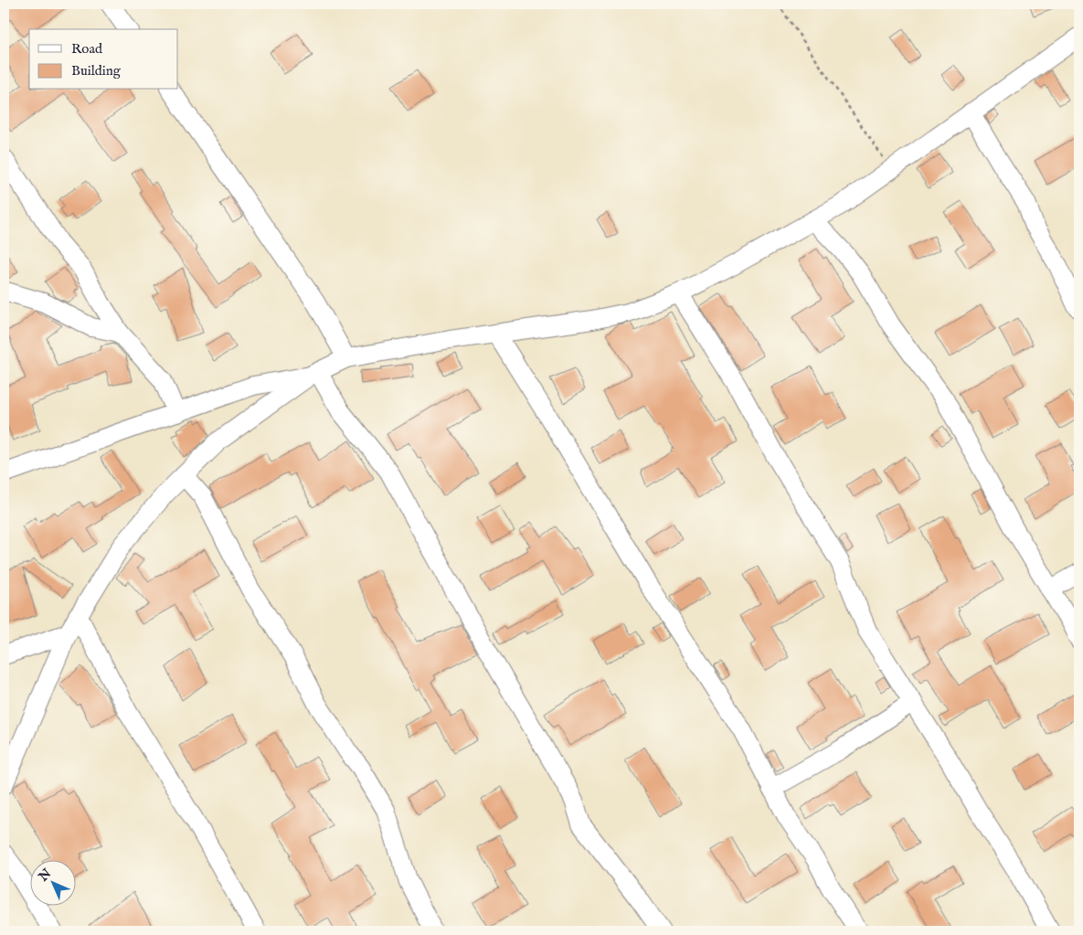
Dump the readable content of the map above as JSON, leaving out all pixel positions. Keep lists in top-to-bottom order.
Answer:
{
  "legend": ["Road", "Building"],
  "north": "top left"
}
